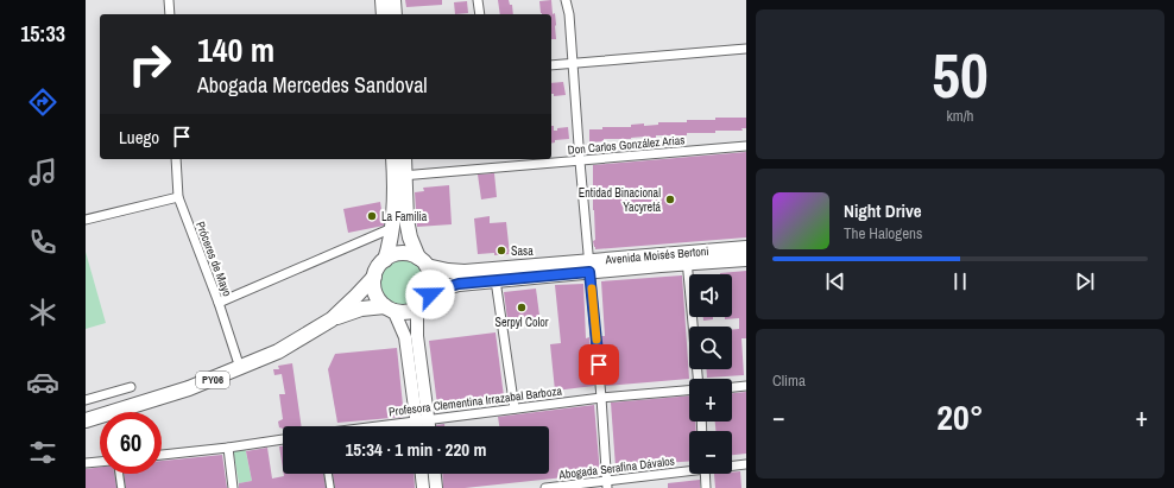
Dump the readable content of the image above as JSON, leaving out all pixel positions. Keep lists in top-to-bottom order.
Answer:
{
  "streets": {
    "main road": ["Avenida Moisés Bertoni", "PY06"],
    "street": [
      "Don Carlos González Arias",
      "Próceres de Mayo",
      "Profesora Clementina Irrazabal Barboza",
      "Abogada Serafina Dávalos"
    ]
  },
  "crossings": [
    ["Don Carlos González Arias", "PY06"],
    ["Avenida Moisés Bertoni", "PY06"],
    ["Próceres de Mayo", "PY06"]
  ],
  "places": [
    "Entidad Binacional Yacyretá",
    "La Familia",
    "Sasa",
    "Serpyl Color"
  ],
  "page": {
    "tabs": "15:33",
    "tile": [
      ["50", "km/h"],
      "Clima"
    ],
    "turn": ["140 m", "Abogada Mercedes Sandoval"],
    "then": "Luego",
    "song": ["Night Drive", "The Halogens"],
    "map_buttons": ["+", "−"],
    "heat": ["−", "20°", "+"],
    "limit": "60",
    "trip": "15:34 · 1 min · 220 m"
  }
}
